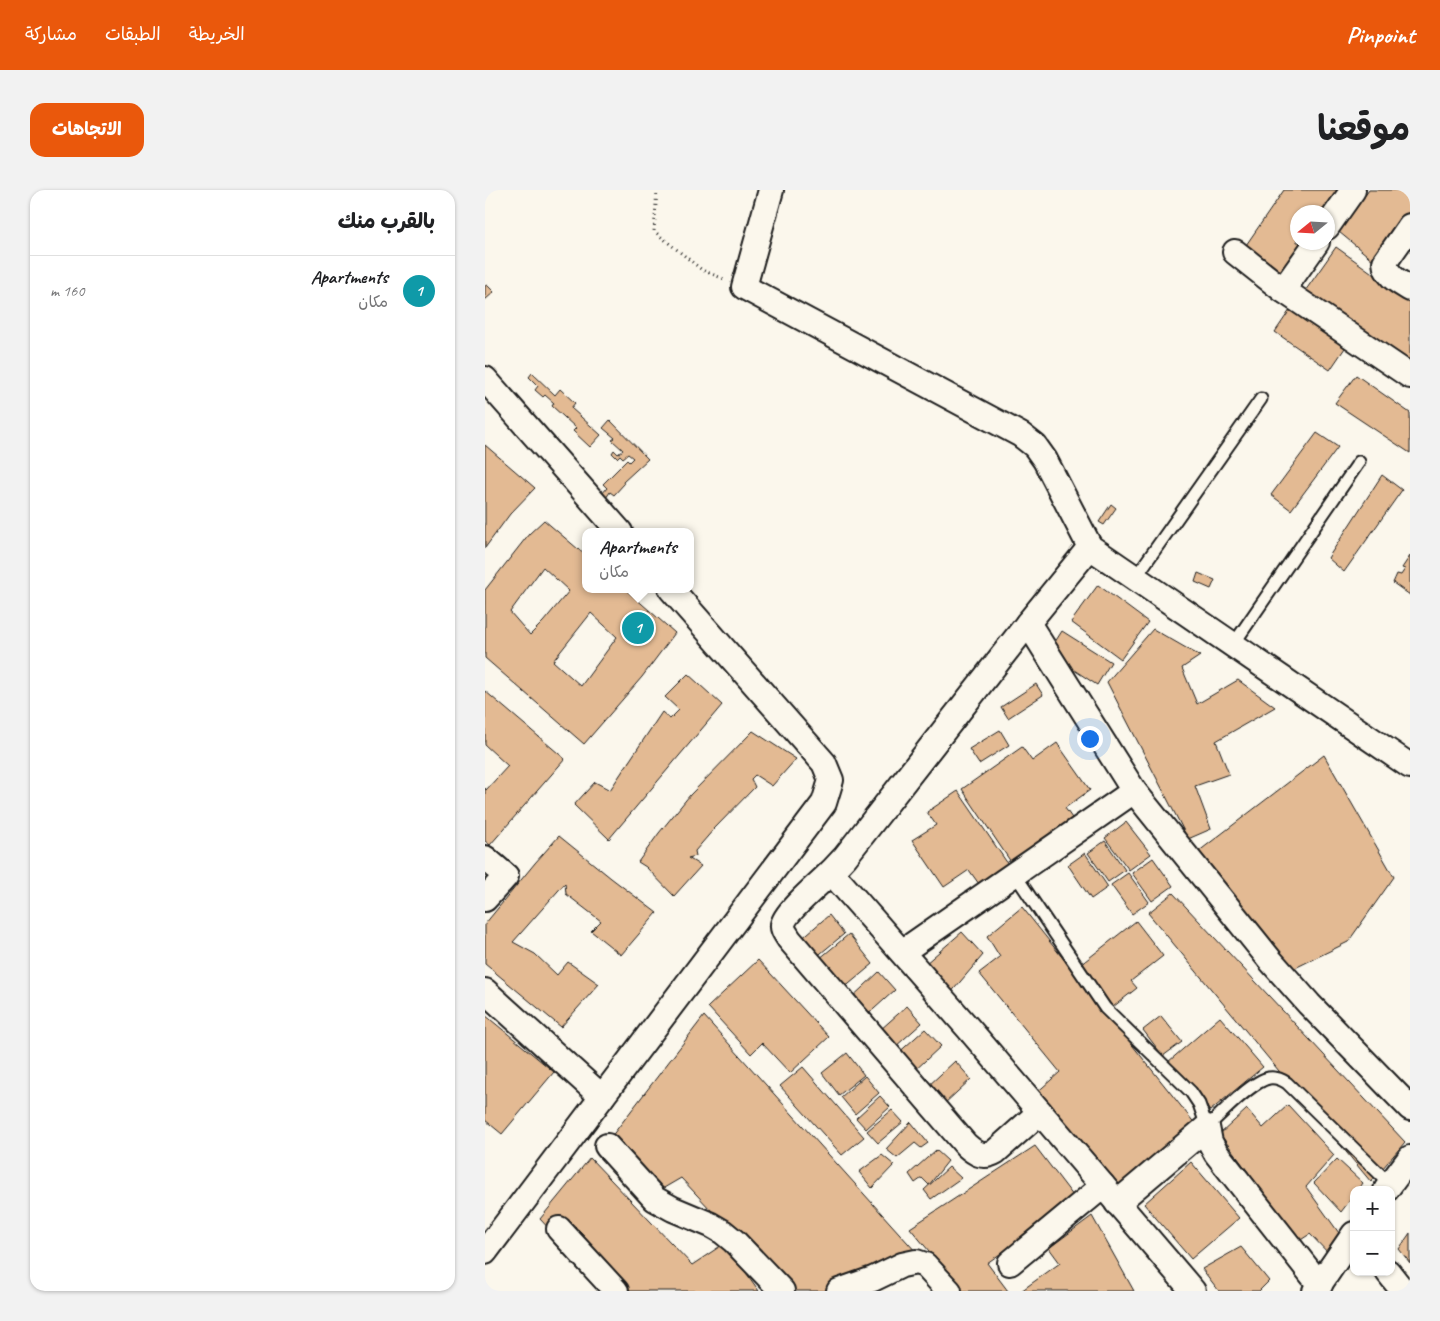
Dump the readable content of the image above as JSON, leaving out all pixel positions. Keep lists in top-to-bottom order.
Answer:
{
  "north": "left",
  "page": {
    "header": "Pinpoint",
    "nav": ["الخريطة", "الطبقات", "مشاركة"],
    "title": "موقعنا",
    "buttons": "الاتجاهات",
    "heading": "بالقرب منك",
    "list": [
      {
        "mark": "1",
        "name": "Apartments",
        "note": "مكان",
        "value": "160 m"
      }
    ],
    "popup": ["Apartments", "مكان"],
    "pins": "1",
    "map_buttons": ["+", "−"]
  }
}
